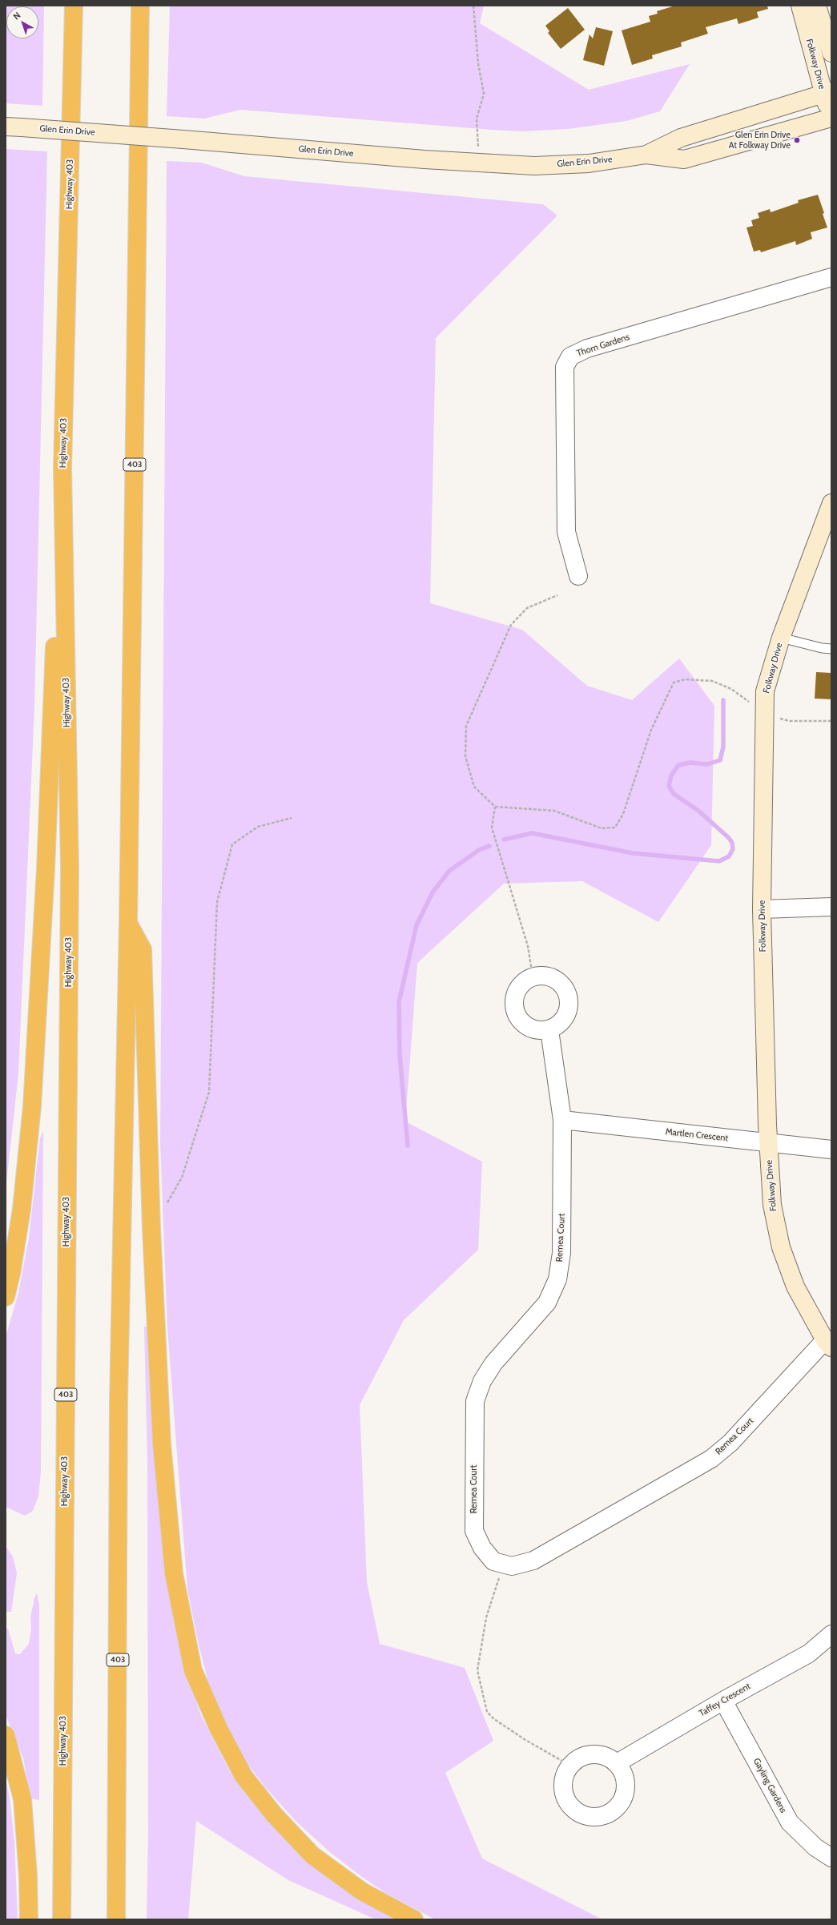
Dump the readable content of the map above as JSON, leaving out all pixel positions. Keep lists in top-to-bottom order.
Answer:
{
  "streets": {
    "highway": ["Highway 403", "403"],
    "street": [
      "Folkway Drive",
      "Glen Erin Drive",
      "Thom Gardens",
      "Martlen Crescent",
      "Remea Court",
      "Taffey Crescent",
      "Gayling Gardens"
    ]
  },
  "crossings": [
    ["Folkway Drive", "Glen Erin Drive"],
    ["Folkway Drive", "Martlen Crescent"],
    ["Folkway Drive", "Remea Court"],
    ["Martlen Crescent", "Remea Court"],
    ["Taffey Crescent", "Gayling Gardens"]
  ],
  "places": ["Glen Erin Drive At Folkway Drive"],
  "north": "top left"
}
